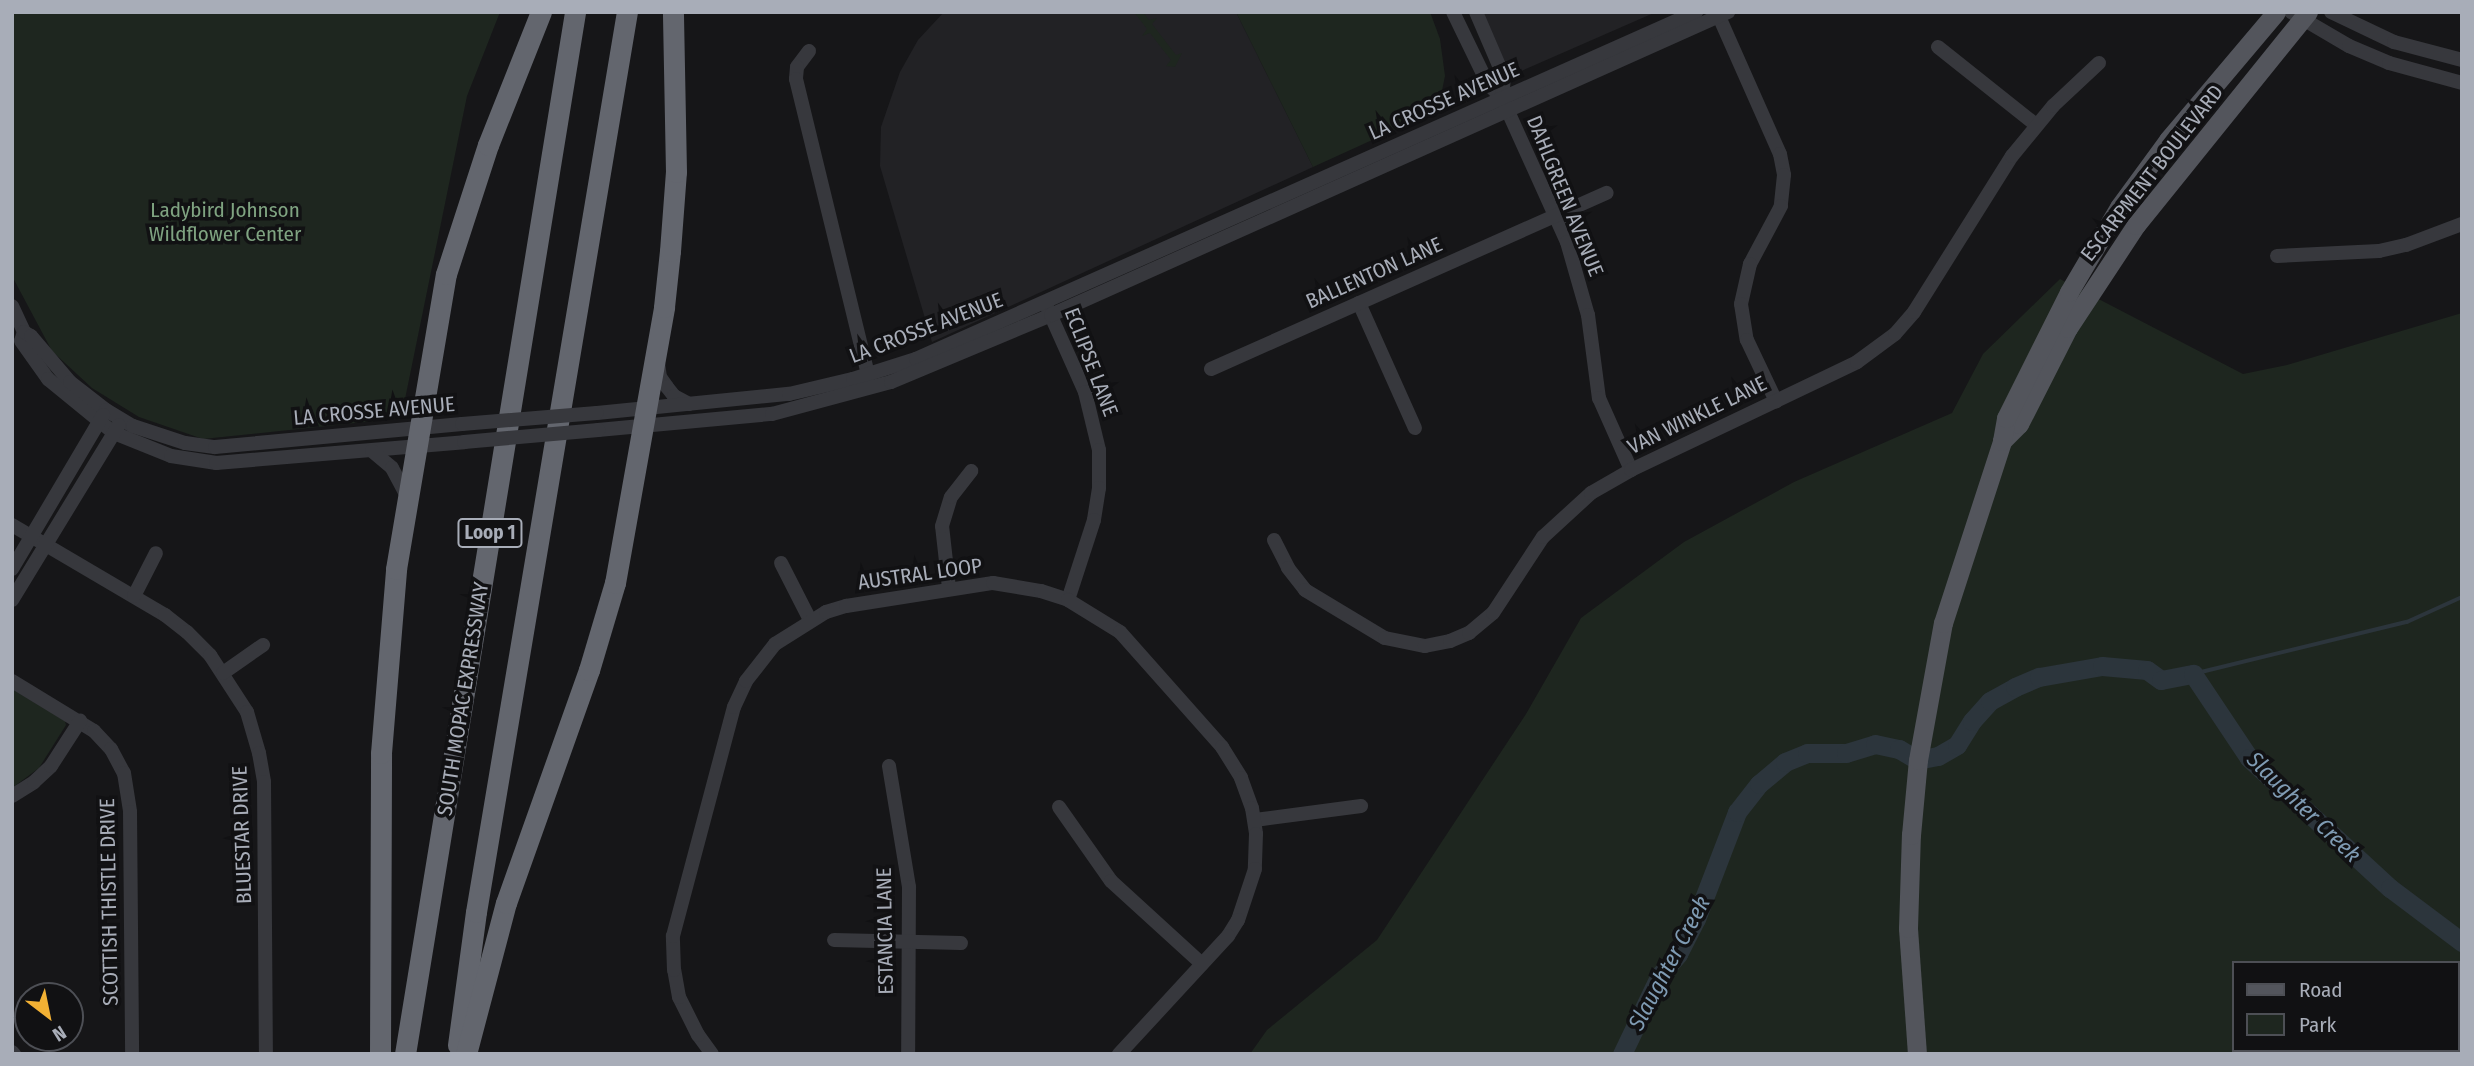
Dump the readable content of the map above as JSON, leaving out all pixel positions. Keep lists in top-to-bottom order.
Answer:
{
  "streets": {
    "highway": ["Loop 1", "SOUTH MOPAC EXPRESSWAY"],
    "main road": ["ESCARPMENT BOULEVARD"],
    "street": [
      "LA CROSSE AVENUE",
      "DAHLGREEN AVENUE",
      "BALLENTON LANE",
      "ECLIPSE LANE",
      "VAN WINKLE LANE",
      "AUSTRAL LOOP",
      "BLUESTAR DRIVE",
      "SCOTTISH THISTLE DRIVE",
      "ESTANCIA LANE"
    ]
  },
  "crossings": [
    ["LA CROSSE AVENUE", "DAHLGREEN AVENUE"],
    ["LA CROSSE AVENUE", "ECLIPSE LANE"],
    ["DAHLGREEN AVENUE", "BALLENTON LANE"],
    ["DAHLGREEN AVENUE", "VAN WINKLE LANE"],
    ["ECLIPSE LANE", "AUSTRAL LOOP"]
  ],
  "water": ["Slaughter Creek"],
  "parks": ["Ladybird Johnson Wildflower Center"],
  "legend": ["Road", "Park"],
  "north": "bottom right"
}
